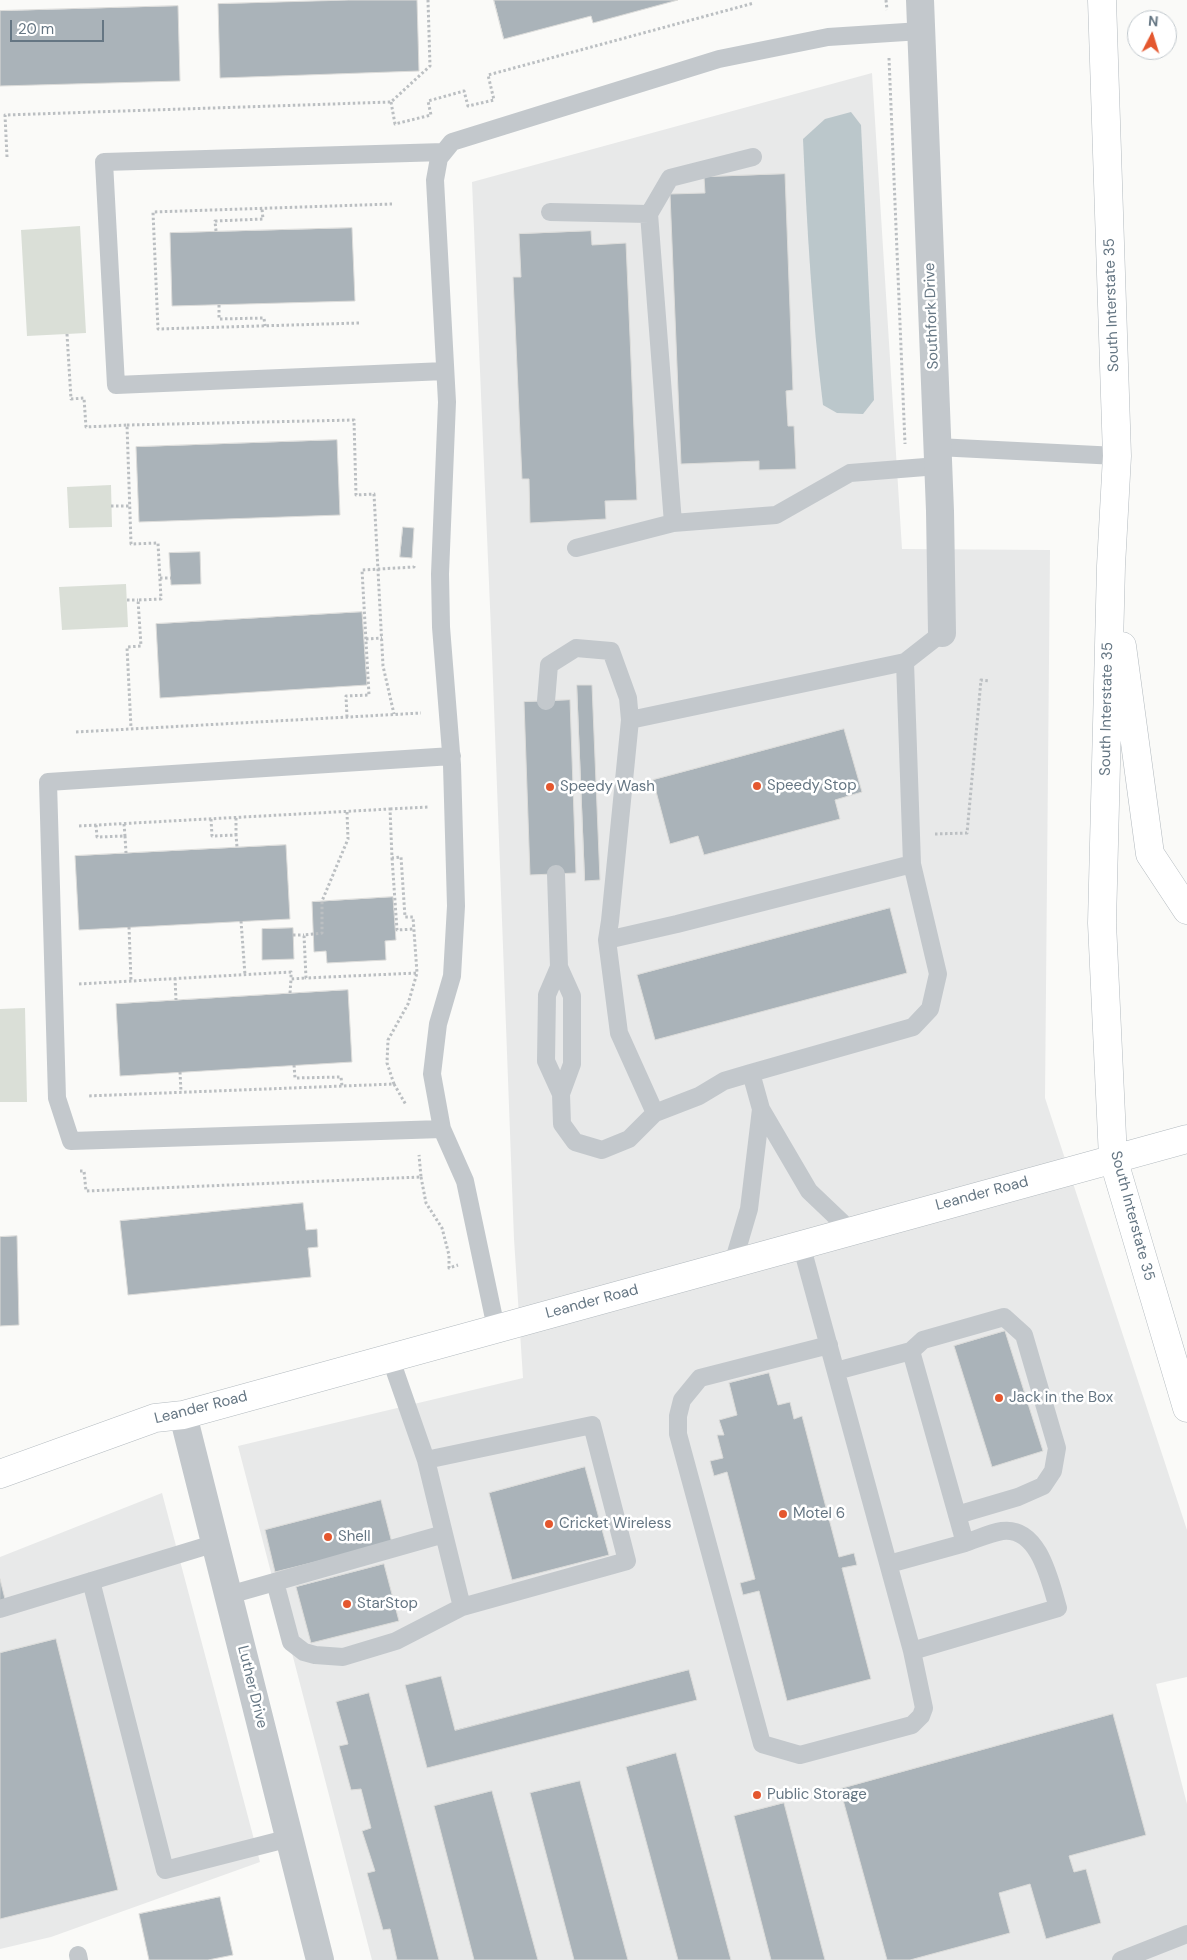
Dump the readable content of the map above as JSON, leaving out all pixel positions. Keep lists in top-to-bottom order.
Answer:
{
  "streets": {
    "main road": ["South Interstate 35", "Leander Road"],
    "street": ["Southfork Drive", "Luther Drive"]
  },
  "crossings": [
    ["South Interstate 35", "Leander Road"],
    ["Leander Road", "Luther Drive"]
  ],
  "places": [
    "Speedy Stop",
    "Speedy Wash",
    "Jack in the Box",
    "Motel 6",
    "Cricket Wireless",
    "Shell",
    "StarStop",
    "Public Storage"
  ],
  "scale_bar": "20 m",
  "north": "top"
}
